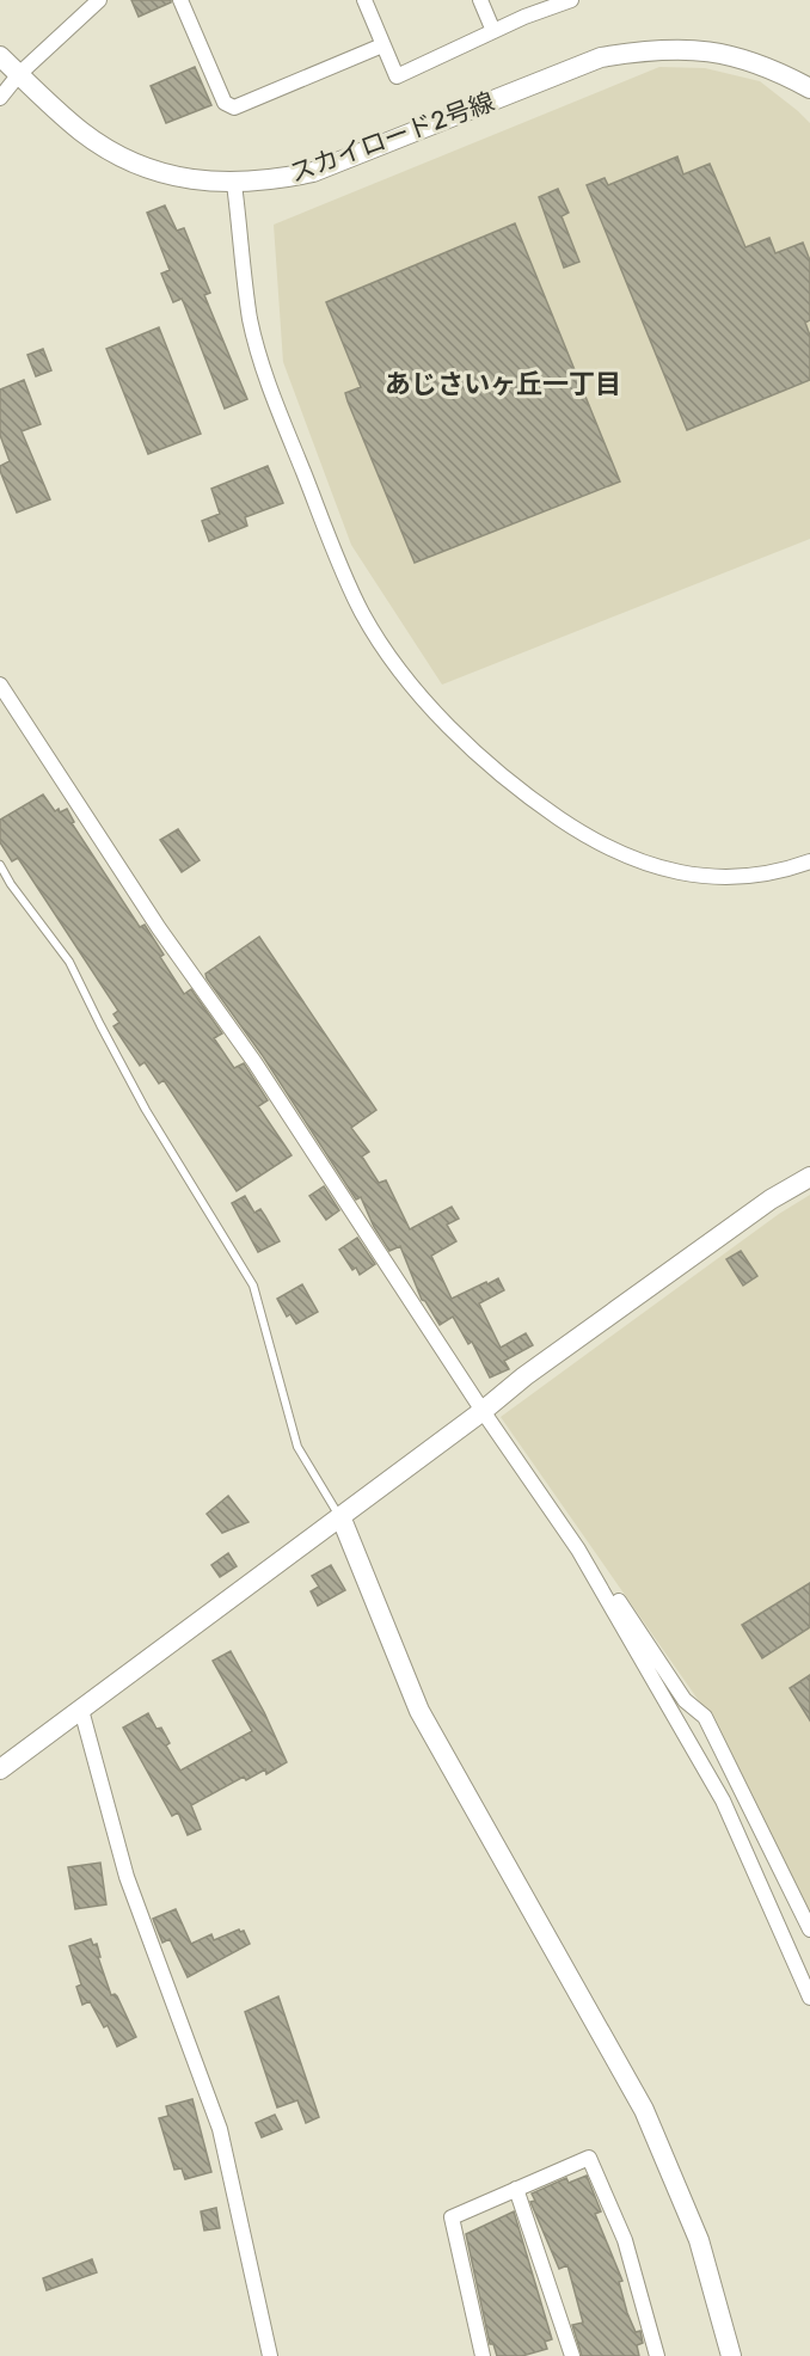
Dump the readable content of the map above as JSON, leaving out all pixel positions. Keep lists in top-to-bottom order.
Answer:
{
  "streets": {
    "street": ["スカイロード2号線"]
  },
  "districts": ["あじさいヶ丘一丁目"]
}
